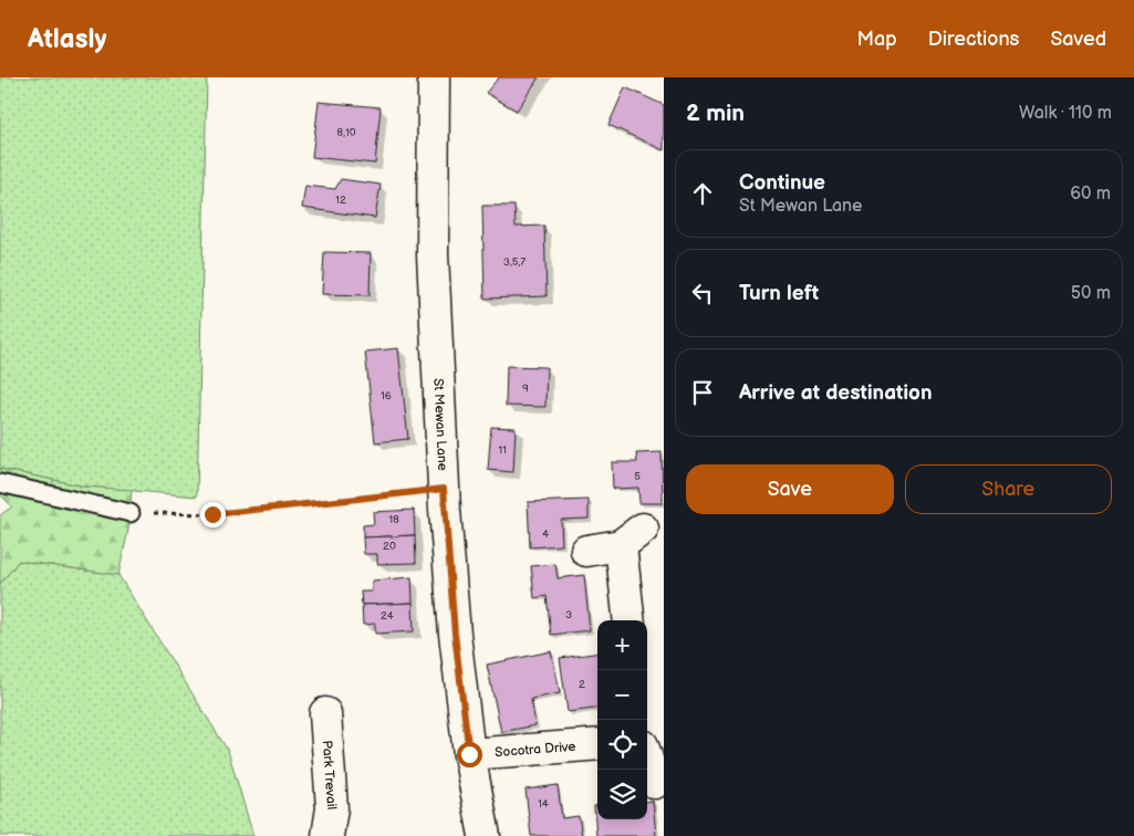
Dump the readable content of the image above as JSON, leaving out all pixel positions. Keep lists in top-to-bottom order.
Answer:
{
  "streets": {
    "street": ["St Mewan Lane", "Socotra Drive", "Park Trevail"]
  },
  "crossings": [
    ["St Mewan Lane", "Socotra Drive"]
  ],
  "house_numbers": [
    "8,10",
    "12",
    "3,5,7",
    "9",
    "16",
    "11",
    "5",
    "18",
    "4",
    "20",
    "3",
    "24",
    "2",
    "14"
  ],
  "page": {
    "header": "Atlasly",
    "nav": ["Map", "Directions", "Saved"],
    "heading": ["2 min", "Walk · 110 m"],
    "list": [
      ["Continue", "St Mewan Lane", "60 m"],
      ["Turn left", "50 m"],
      "Arrive at destination"
    ],
    "buttons": ["Save", "Share"],
    "map_buttons": ["+", "−"]
  }
}
